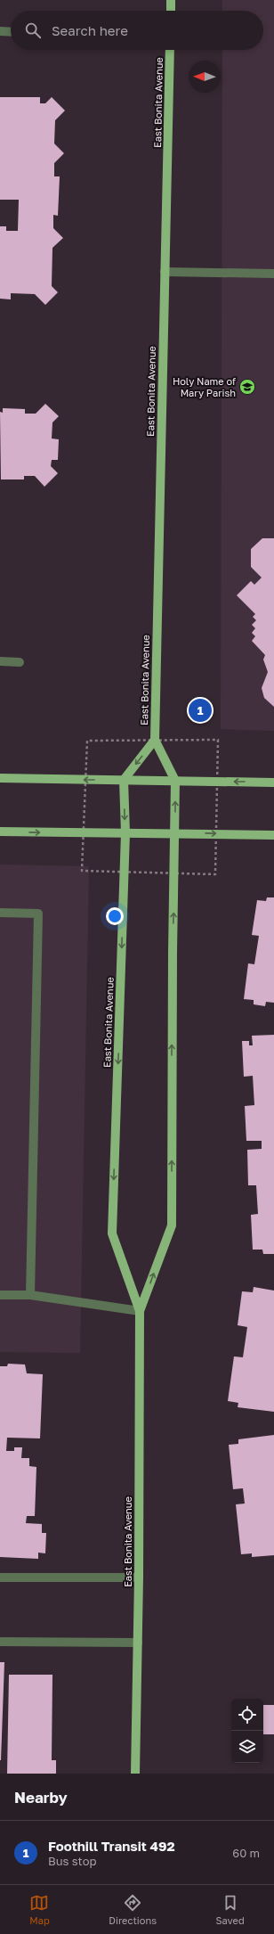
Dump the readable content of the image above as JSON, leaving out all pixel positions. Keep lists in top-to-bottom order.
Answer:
{
  "streets": {
    "main road": ["East Bonita Avenue"]
  },
  "places": {
    "school or university": ["Holy Name of Mary Parish"]
  },
  "north": "left",
  "page": {
    "search": "Search here",
    "pins": "1",
    "heading": "Nearby",
    "list": [
      {
        "mark": "1",
        "name": "Foothill Transit 492",
        "note": "Bus stop",
        "value": "60 m"
      }
    ],
    "nav": ["Map", "Directions", "Saved"]
  }
}
